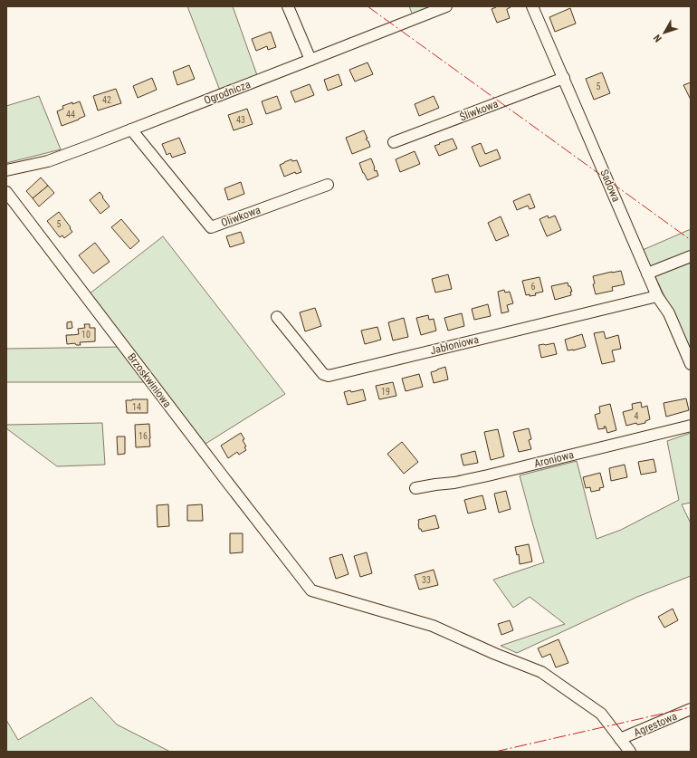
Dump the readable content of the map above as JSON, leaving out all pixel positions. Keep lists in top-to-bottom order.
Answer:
{
  "streets": {
    "street": [
      "Ogrodnicza",
      "Śliwkowa",
      "Sadowa",
      "Oliwkowa",
      "Jabłoniowa",
      "Brzoskwiniowa",
      "Aroniowa",
      "Agrestowa"
    ]
  },
  "crossings": [
    ["Ogrodnicza", "Oliwkowa"],
    ["Śliwkowa", "Sadowa"],
    ["Sadowa", "Jabłoniowa"],
    ["Brzoskwiniowa", "Agrestowa"]
  ],
  "house_numbers": [
    "5",
    "42",
    "44",
    "43",
    "5",
    "6",
    "10",
    "19",
    "14",
    "4",
    "16",
    "33"
  ],
  "north": "bottom left"
}
